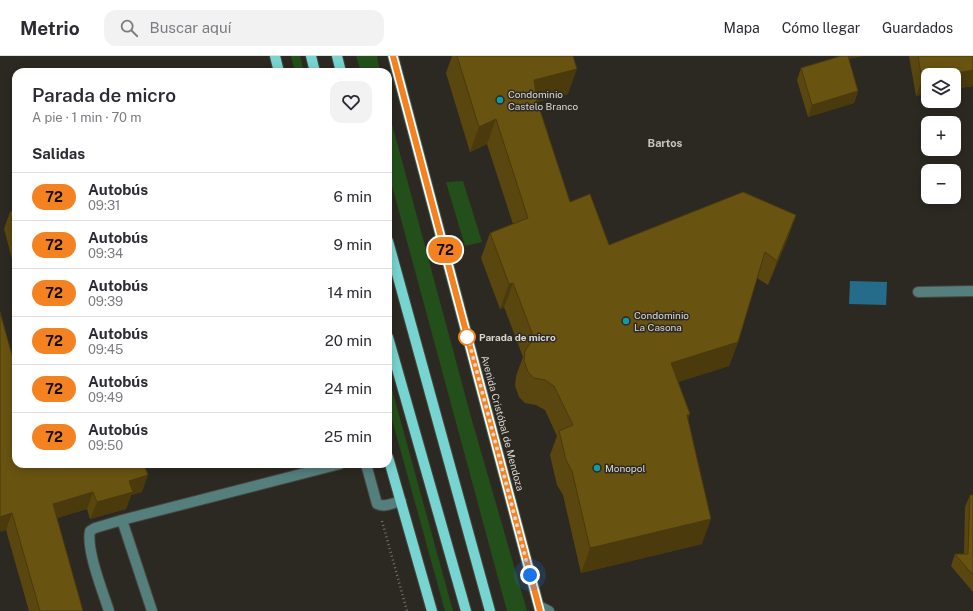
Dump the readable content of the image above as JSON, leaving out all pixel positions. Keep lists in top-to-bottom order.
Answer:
{
  "streets": {
    "main road": ["Avenida Cristóbal de Mendoza"]
  },
  "districts": ["Bartos"],
  "places": [
    "Condominio Castelo Branco",
    "Condominio La Casona",
    "Parada de micro",
    "Monopol"
  ],
  "lines": ["bus line 72"],
  "page": {
    "header": "Metrio",
    "search": "Buscar aquí",
    "nav": ["Mapa", "Cómo llegar", "Guardados"],
    "on_map": "72",
    "map_buttons": ["+", "−"],
    "heading": [
      ["Parada de micro", "A pie · 1 min · 70 m"],
      "Salidas"
    ],
    "list": [
      {
        "mark": "72",
        "name": "Autobús",
        "note": "09:31",
        "value": "6 min"
      },
      {
        "mark": "72",
        "name": "Autobús",
        "note": "09:34",
        "value": "9 min"
      },
      {
        "mark": "72",
        "name": "Autobús",
        "note": "09:39",
        "value": "14 min"
      },
      {
        "mark": "72",
        "name": "Autobús",
        "note": "09:45",
        "value": "20 min"
      },
      {
        "mark": "72",
        "name": "Autobús",
        "note": "09:49",
        "value": "24 min"
      },
      {
        "mark": "72",
        "name": "Autobús",
        "note": "09:50",
        "value": "25 min"
      }
    ]
  }
}
